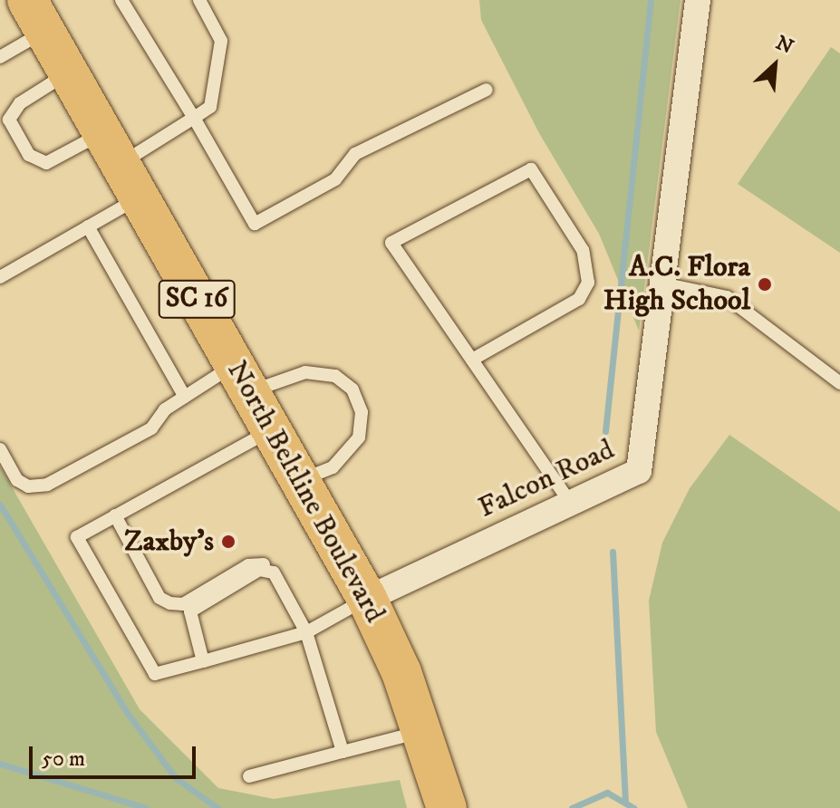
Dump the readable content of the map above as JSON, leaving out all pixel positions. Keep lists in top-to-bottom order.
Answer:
{
  "streets": {
    "main road": ["SC 16", "North Beltline Boulevard"],
    "street": ["Falcon Road"]
  },
  "crossings": [
    ["Falcon Road", "North Beltline Boulevard"]
  ],
  "places": ["A.C. Flora High School", "Zaxby's"],
  "scale_bar": "50 m",
  "north": "top right"
}
